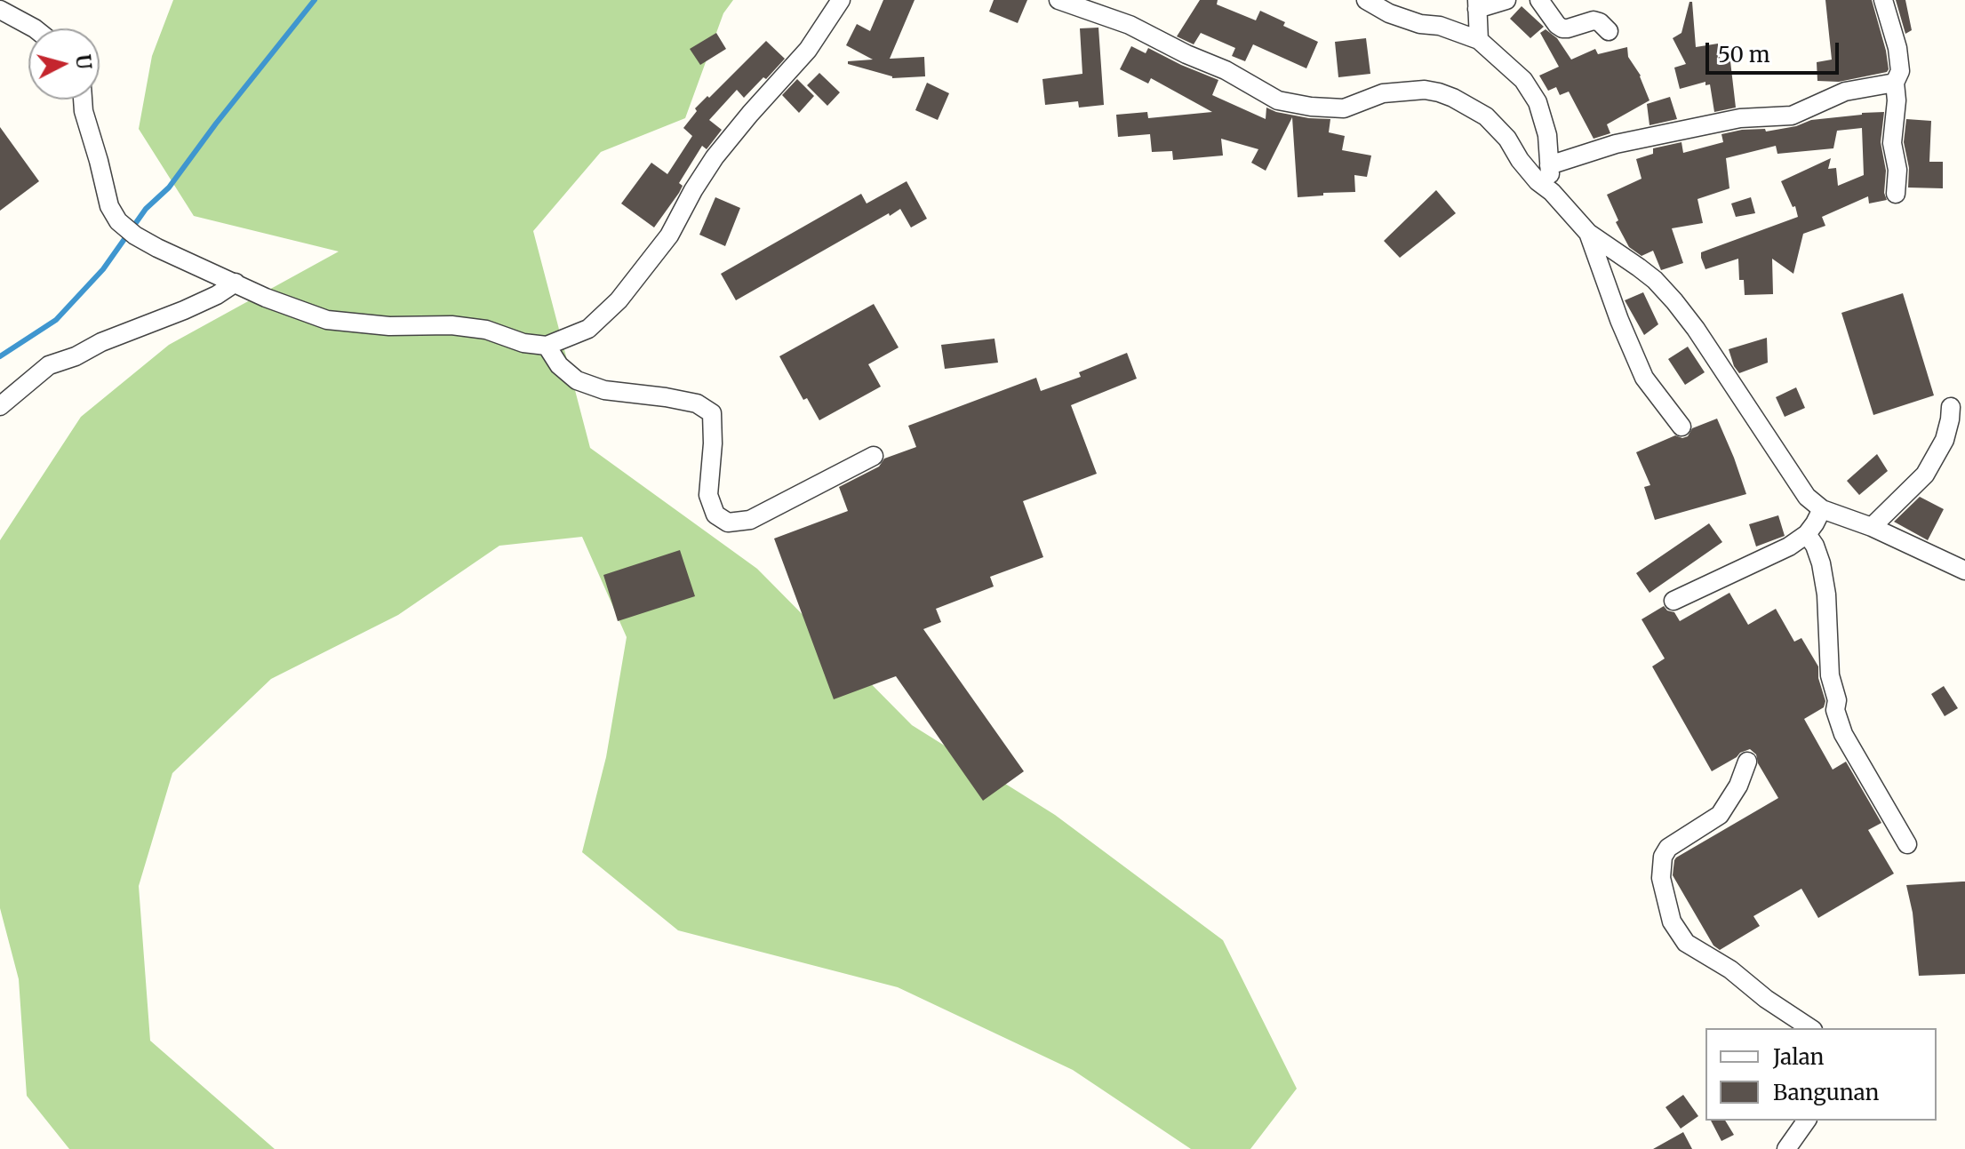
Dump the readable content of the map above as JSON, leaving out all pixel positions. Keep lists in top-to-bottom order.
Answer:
{
  "legend": ["Jalan", "Bangunan"],
  "scale_bar": "50 m",
  "north": "right"
}
